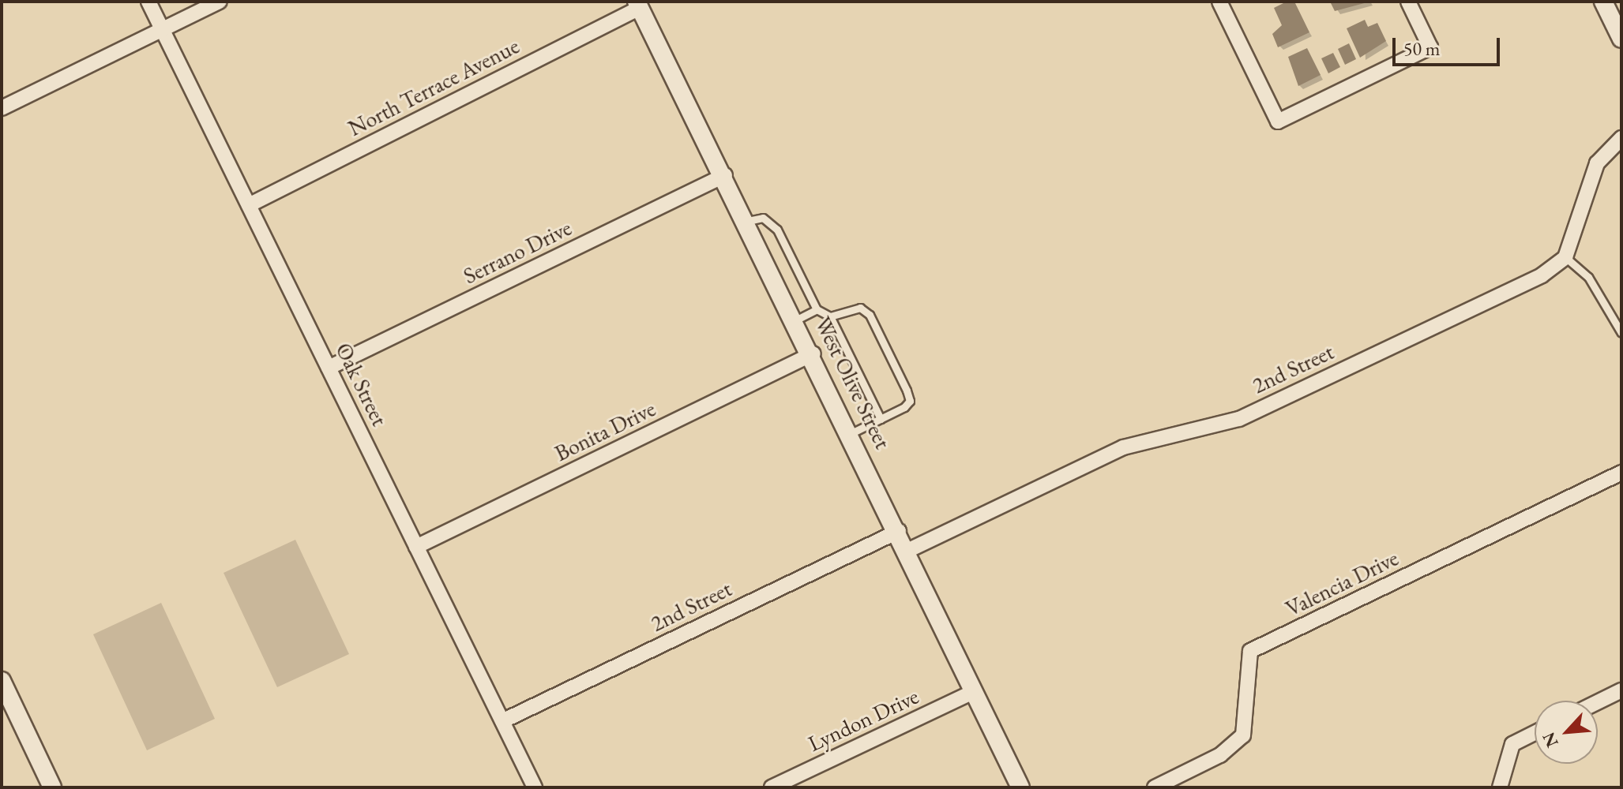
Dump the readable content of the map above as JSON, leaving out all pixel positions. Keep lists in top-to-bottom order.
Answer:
{
  "streets": {
    "street": [
      "North Terrace Avenue",
      "Serrano Drive",
      "2nd Street",
      "West Olive Street",
      "Oak Street",
      "Bonita Drive",
      "Valencia Drive",
      "Lyndon Drive"
    ]
  },
  "crossings": [
    ["North Terrace Avenue", "West Olive Street"],
    ["North Terrace Avenue", "Oak Street"],
    ["Serrano Drive", "West Olive Street"],
    ["Serrano Drive", "Oak Street"],
    ["2nd Street", "West Olive Street"],
    ["2nd Street", "Oak Street"],
    ["West Olive Street", "Bonita Drive"],
    ["West Olive Street", "Lyndon Drive"],
    ["Oak Street", "Bonita Drive"]
  ],
  "scale_bar": "50 m",
  "north": "bottom left"
}
